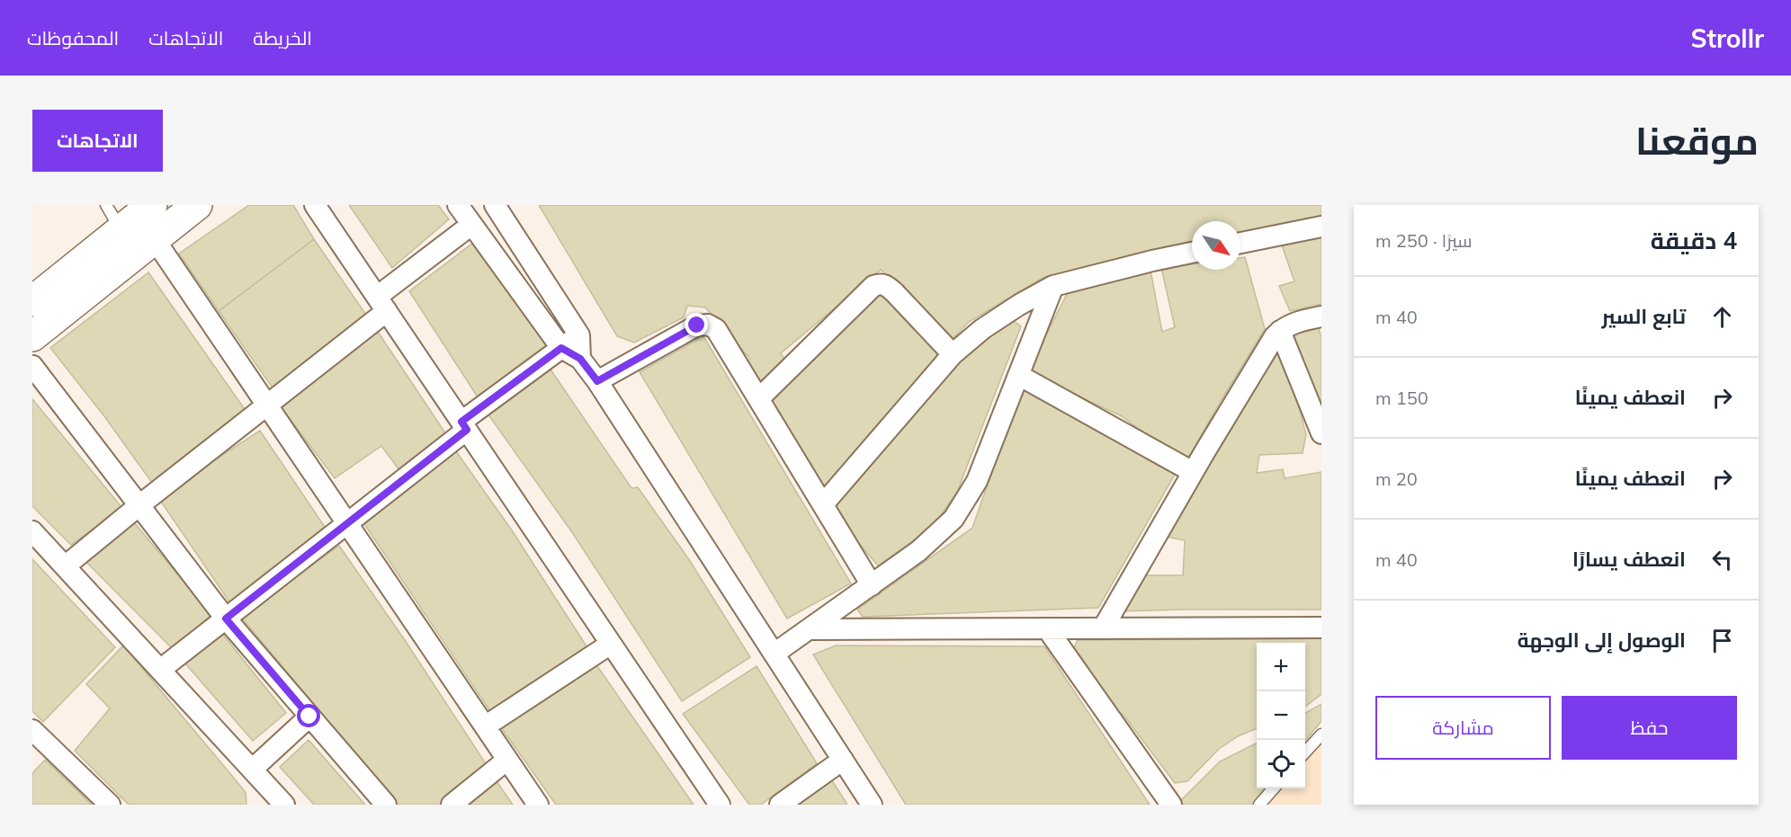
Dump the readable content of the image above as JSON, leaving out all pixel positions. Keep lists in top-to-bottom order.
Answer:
{
  "north": "bottom right",
  "page": {
    "header": "Strollr",
    "nav": ["الخريطة", "الاتجاهات", "المحفوظات"],
    "title": "موقعنا",
    "buttons": [
      "الاتجاهات",
      ["حفظ", "مشاركة"]
    ],
    "heading": ["4 دقيقة", "سيرًا · 250 m"],
    "list": [
      ["تابع السير", "40 m"],
      ["انعطف يمينًا", "150 m"],
      ["انعطف يمينًا", "20 m"],
      ["انعطف يسارًا", "40 m"],
      "الوصول إلى الوجهة"
    ],
    "map_buttons": ["+", "−"]
  }
}
